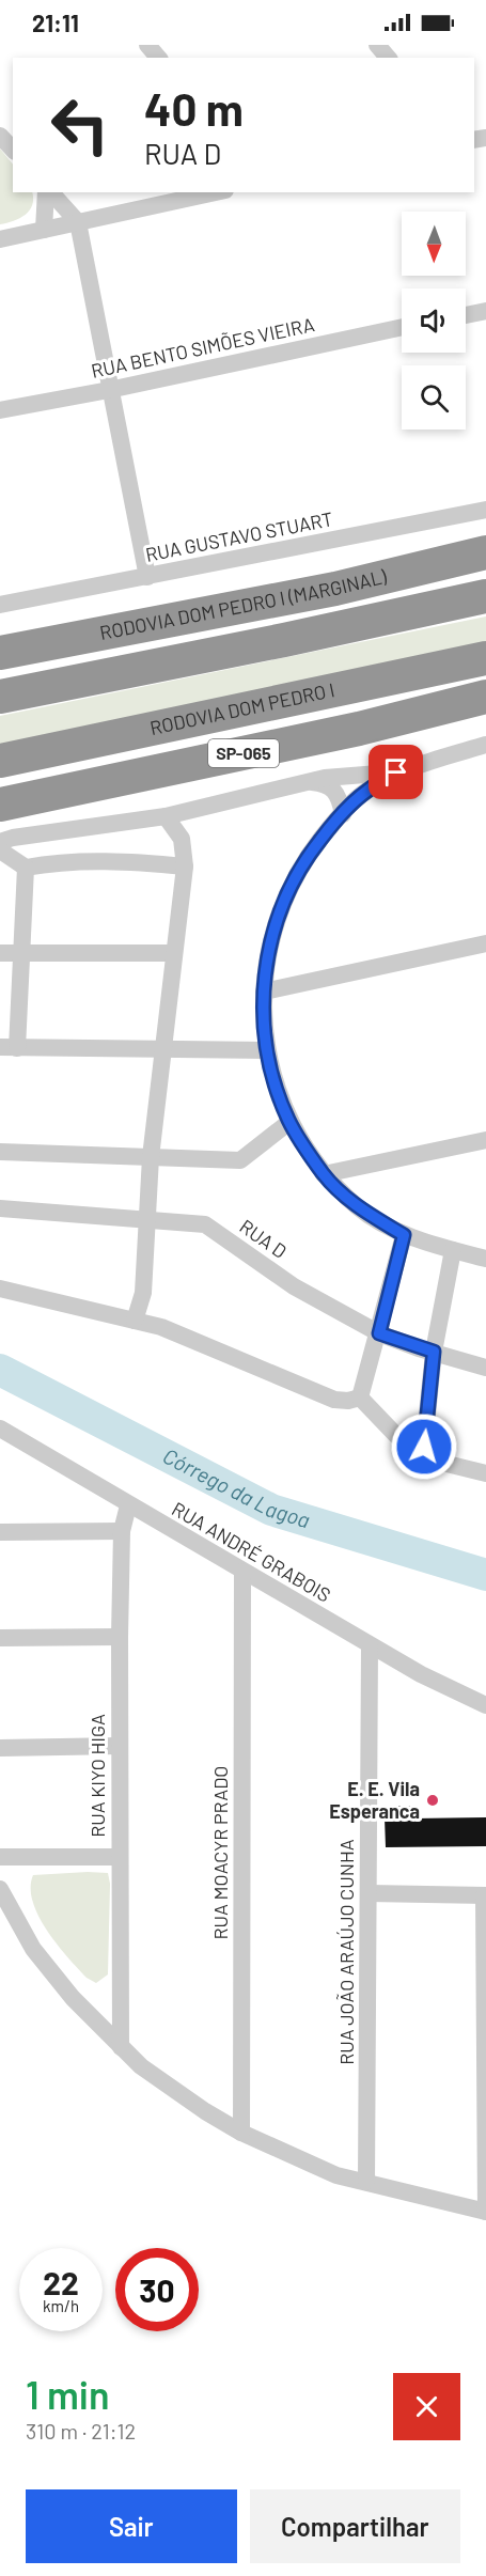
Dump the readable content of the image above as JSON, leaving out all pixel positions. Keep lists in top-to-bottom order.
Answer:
{
  "streets": {
    "highway": ["RODOVIA DOM PEDRO I (MARGINAL)", "RODOVIA DOM PEDRO I", "SP-065"],
    "street": [
      "RUA BENTO SIMÕES VIEIRA",
      "RUA GUSTAVO STUART",
      "RUA D",
      "RUA ANDRÉ GRABOIS",
      "RUA KIYO HIGA",
      "RUA MOACYR PRADO",
      "RUA JOÃO ARAÚJO CUNHA"
    ]
  },
  "crossings": [
    ["RUA ANDRÉ GRABOIS", "RUA KIYO HIGA"],
    ["RUA ANDRÉ GRABOIS", "RUA MOACYR PRADO"],
    ["RUA ANDRÉ GRABOIS", "RUA JOÃO ARAÚJO CUNHA"]
  ],
  "water": ["Córrego da Lagoa"],
  "places": ["E. E. Vila Esperanca"],
  "north": "bottom",
  "page": {
    "status": "21:11",
    "turn": ["40 m", "RUA D"],
    "speed": "22 km/h",
    "limit": "30",
    "heading": ["1 min", "310 m · 21:12"],
    "buttons": ["Sair", "Compartilhar"]
  }
}
